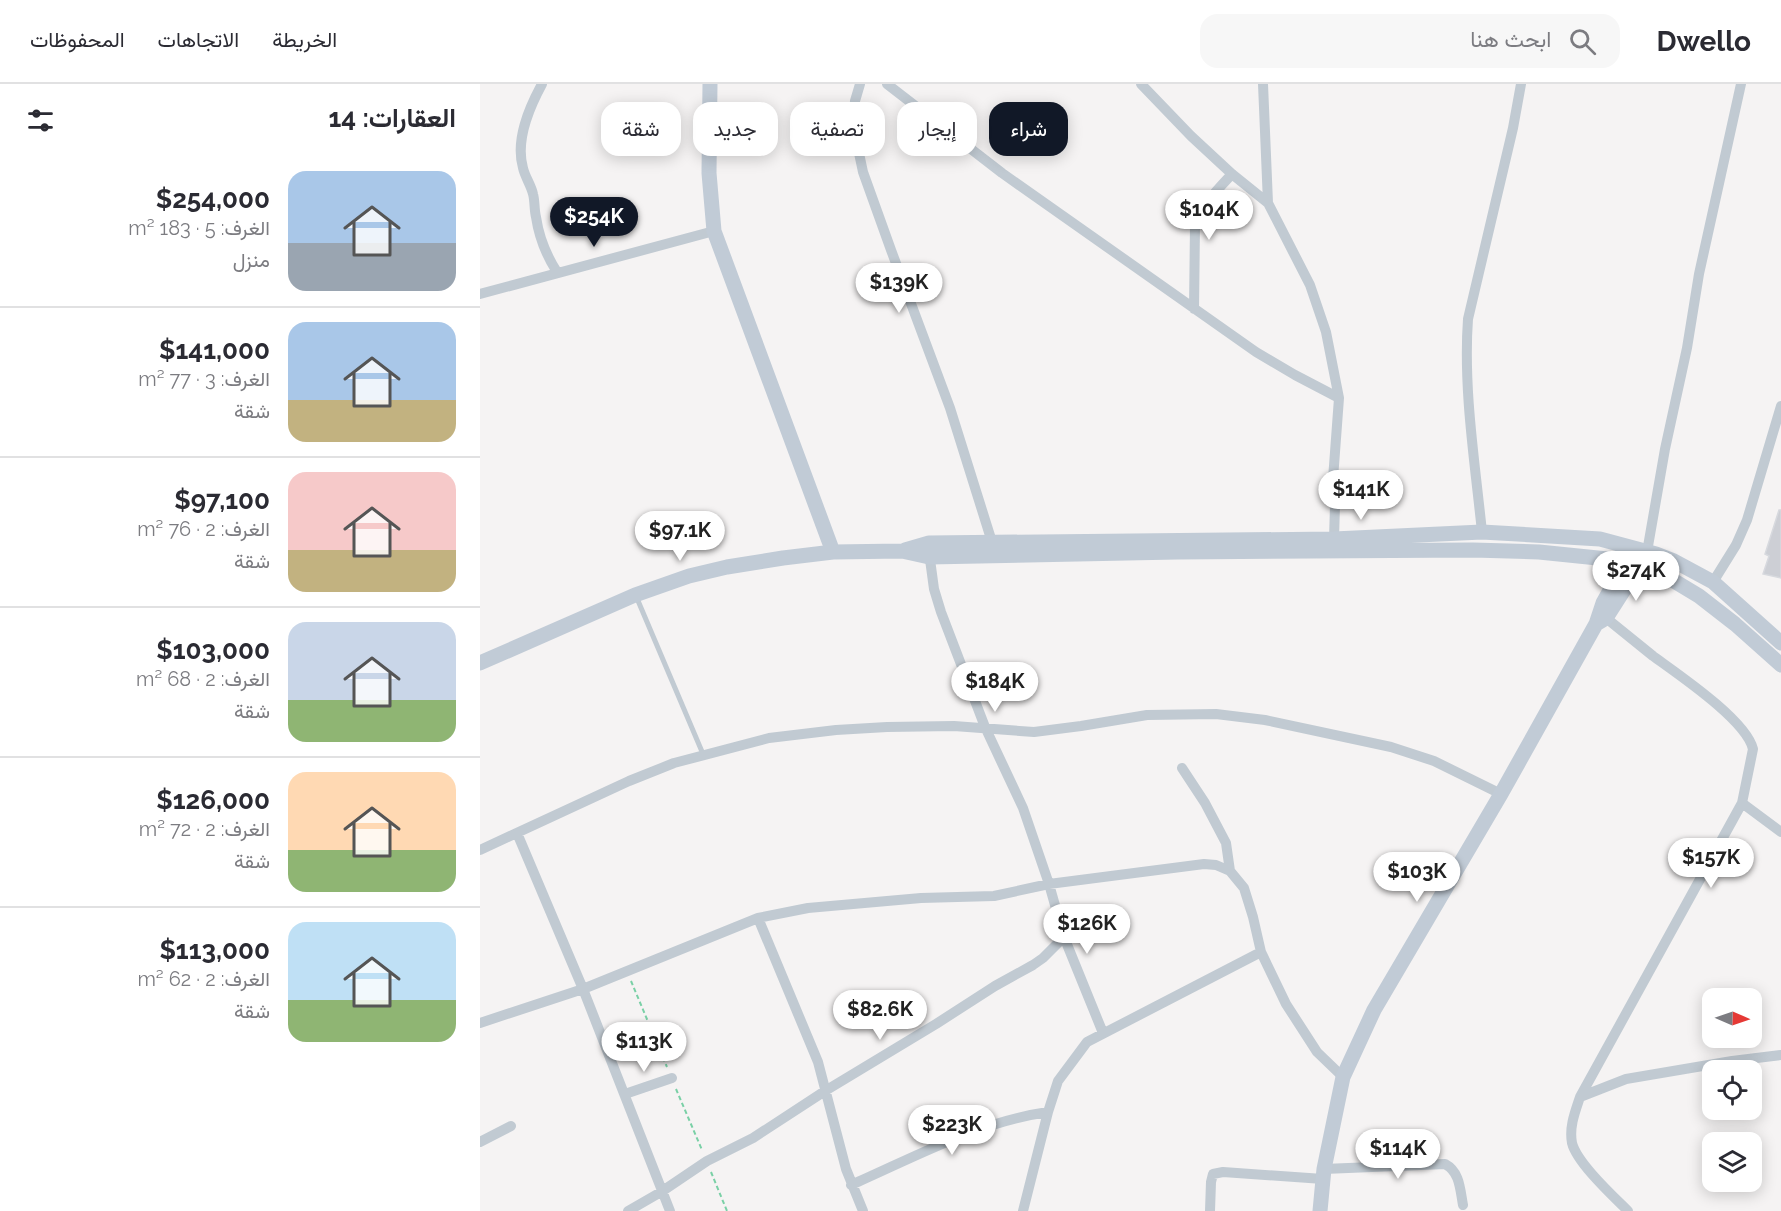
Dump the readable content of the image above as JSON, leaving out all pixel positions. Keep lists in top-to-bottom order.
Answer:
{
  "north": "right",
  "page": {
    "header": "Dwello",
    "search": "ابحث هنا",
    "nav": ["الخريطة", "الاتجاهات", "المحفوظات"],
    "heading": "العقارات: 14",
    "chip": [
      "شراء",
      "إيجار",
      "تصفية",
      "جديد",
      "شقة"
    ],
    "list": [
      {
        "name": "$254,000",
        "note": "الغرف: 5 · 183 m² · منزل"
      },
      {
        "name": "$141,000",
        "note": "الغرف: 3 · 77 m² · شقة"
      },
      {
        "name": "$97,100",
        "note": "الغرف: 2 · 76 m² · شقة"
      },
      {
        "name": "$103,000",
        "note": "الغرف: 2 · 68 m² · شقة"
      },
      {
        "name": "$126,000",
        "note": "الغرف: 2 · 72 m² · شقة"
      },
      {
        "name": "$113,000",
        "note": "الغرف: 2 · 62 m² · شقة"
      }
    ],
    "price": [
      "$104K",
      "$254K",
      "$139K",
      "$141K",
      "$97.1K",
      "$274K",
      "$184K",
      "$157K",
      "$103K",
      "$126K",
      "$82.6K",
      "$113K",
      "$223K",
      "$114K"
    ]
  }
}
